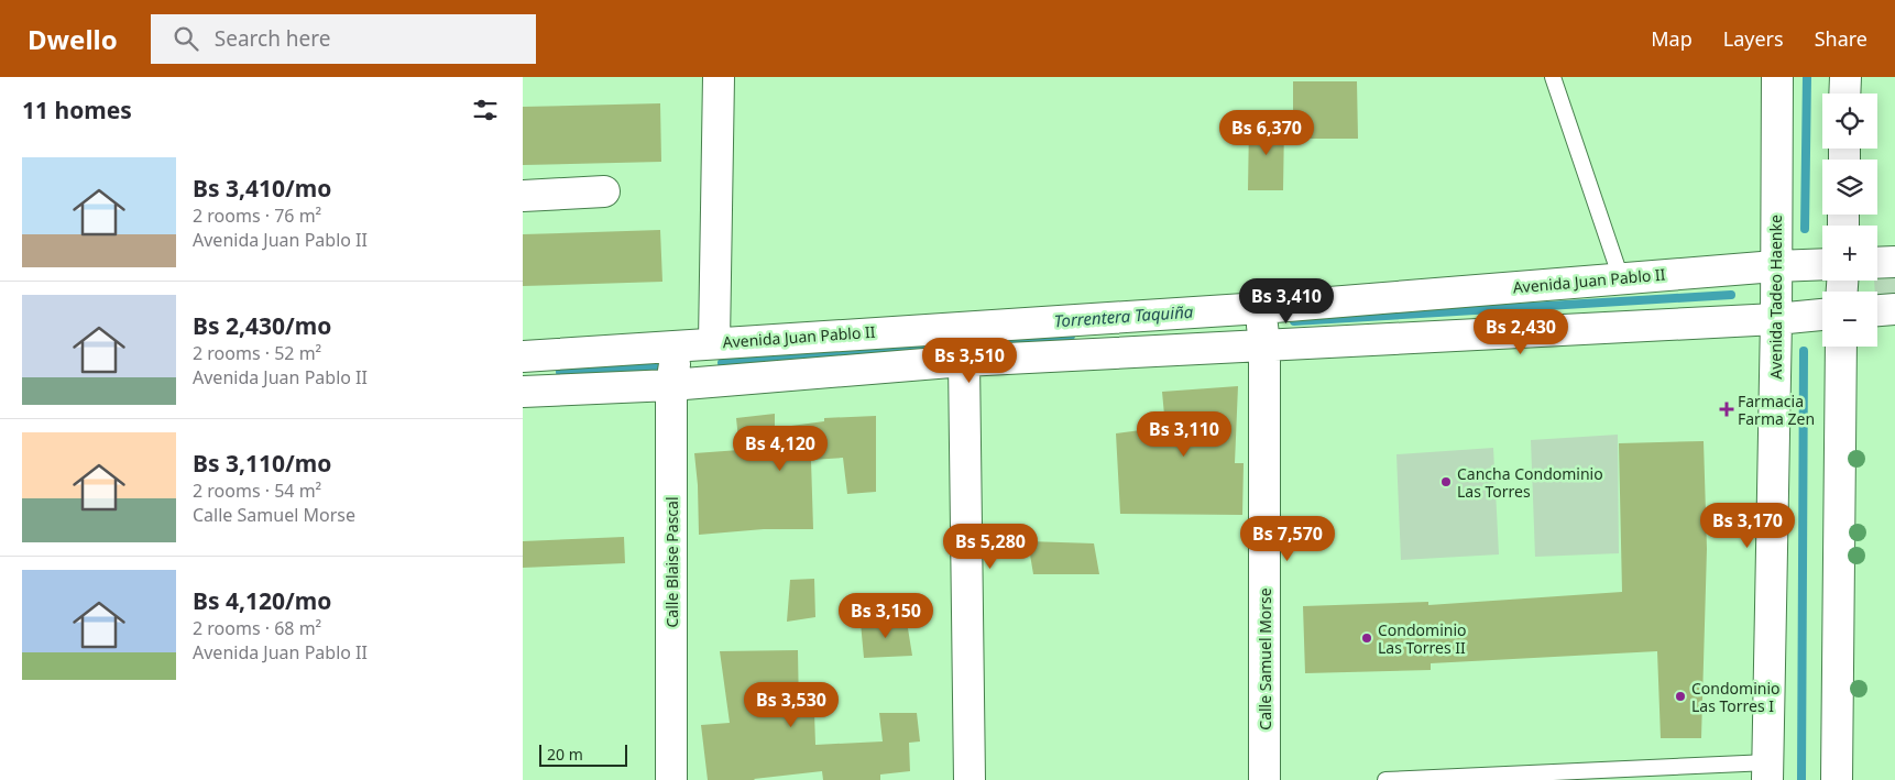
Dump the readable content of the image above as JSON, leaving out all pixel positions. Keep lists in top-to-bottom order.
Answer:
{
  "streets": {
    "street": [
      "Avenida Juan Pablo II",
      "Avenida Tadeo Haenke",
      "Calle Blaise Pascal",
      "Calle Samuel Morse"
    ]
  },
  "crossings": [
    ["Avenida Juan Pablo II", "Avenida Tadeo Haenke"],
    ["Avenida Juan Pablo II", "Calle Blaise Pascal"],
    ["Avenida Juan Pablo II", "Calle Samuel Morse"]
  ],
  "water": ["Torrentera Taquiña"],
  "places": {
    "health": ["Farmacia Farma Zen"],
    "other": ["Cancha Condominio Las Torres", "Condominio Las Torres II", "Condominio Las Torres I"]
  },
  "scale_bar": "20 m",
  "page": {
    "header": "Dwello",
    "search": "Search here",
    "nav": ["Map", "Layers", "Share"],
    "heading": "11 homes",
    "map_buttons": ["+", "−"],
    "price": [
      "Bs 6,370",
      "Bs 3,410",
      "Bs 2,430",
      "Bs 3,510",
      "Bs 3,110",
      "Bs 4,120",
      "Bs 3,170",
      "Bs 7,570",
      "Bs 5,280",
      "Bs 3,150",
      "Bs 3,530"
    ],
    "list": [
      {
        "name": "Bs 3,410/mo",
        "note": "2 rooms · 76 m² · Avenida Juan Pablo II"
      },
      {
        "name": "Bs 2,430/mo",
        "note": "2 rooms · 52 m² · Avenida Juan Pablo II"
      },
      {
        "name": "Bs 3,110/mo",
        "note": "2 rooms · 54 m² · Calle Samuel Morse"
      },
      {
        "name": "Bs 4,120/mo",
        "note": "2 rooms · 68 m² · Avenida Juan Pablo II"
      }
    ],
    "scale": "20 m"
  }
}
